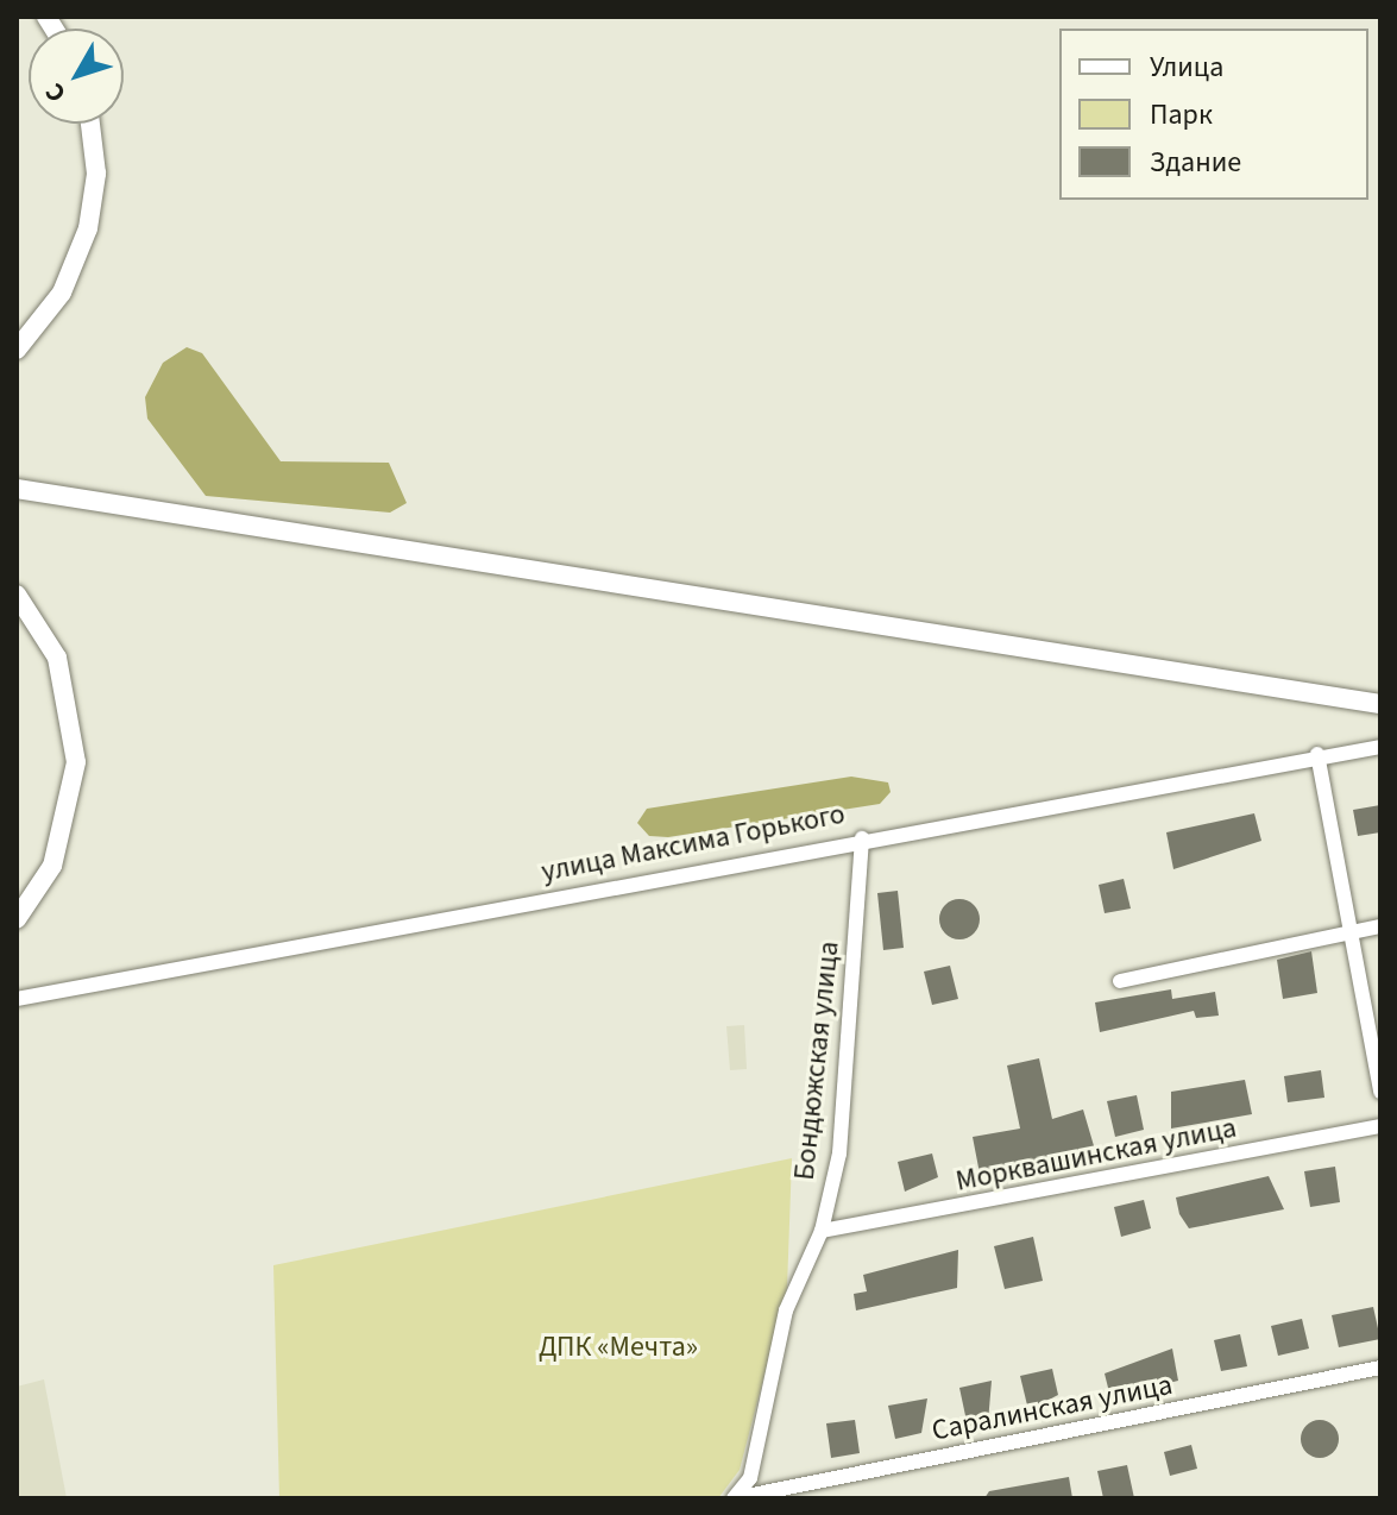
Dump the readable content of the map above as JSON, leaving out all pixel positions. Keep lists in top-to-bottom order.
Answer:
{
  "streets": {
    "street": [
      "улица Максима Горького",
      "Бондюжская улица",
      "Морквашинская улица",
      "Саралинская улица"
    ]
  },
  "crossings": [
    ["улица Максима Горького", "Бондюжская улица"],
    ["Бондюжская улица", "Морквашинская улица"],
    ["Бондюжская улица", "Саралинская улица"]
  ],
  "parks": ["ДПК «Мечта»"],
  "legend": ["Улица", "Парк", "Здание"],
  "north": "bottom left"
}
